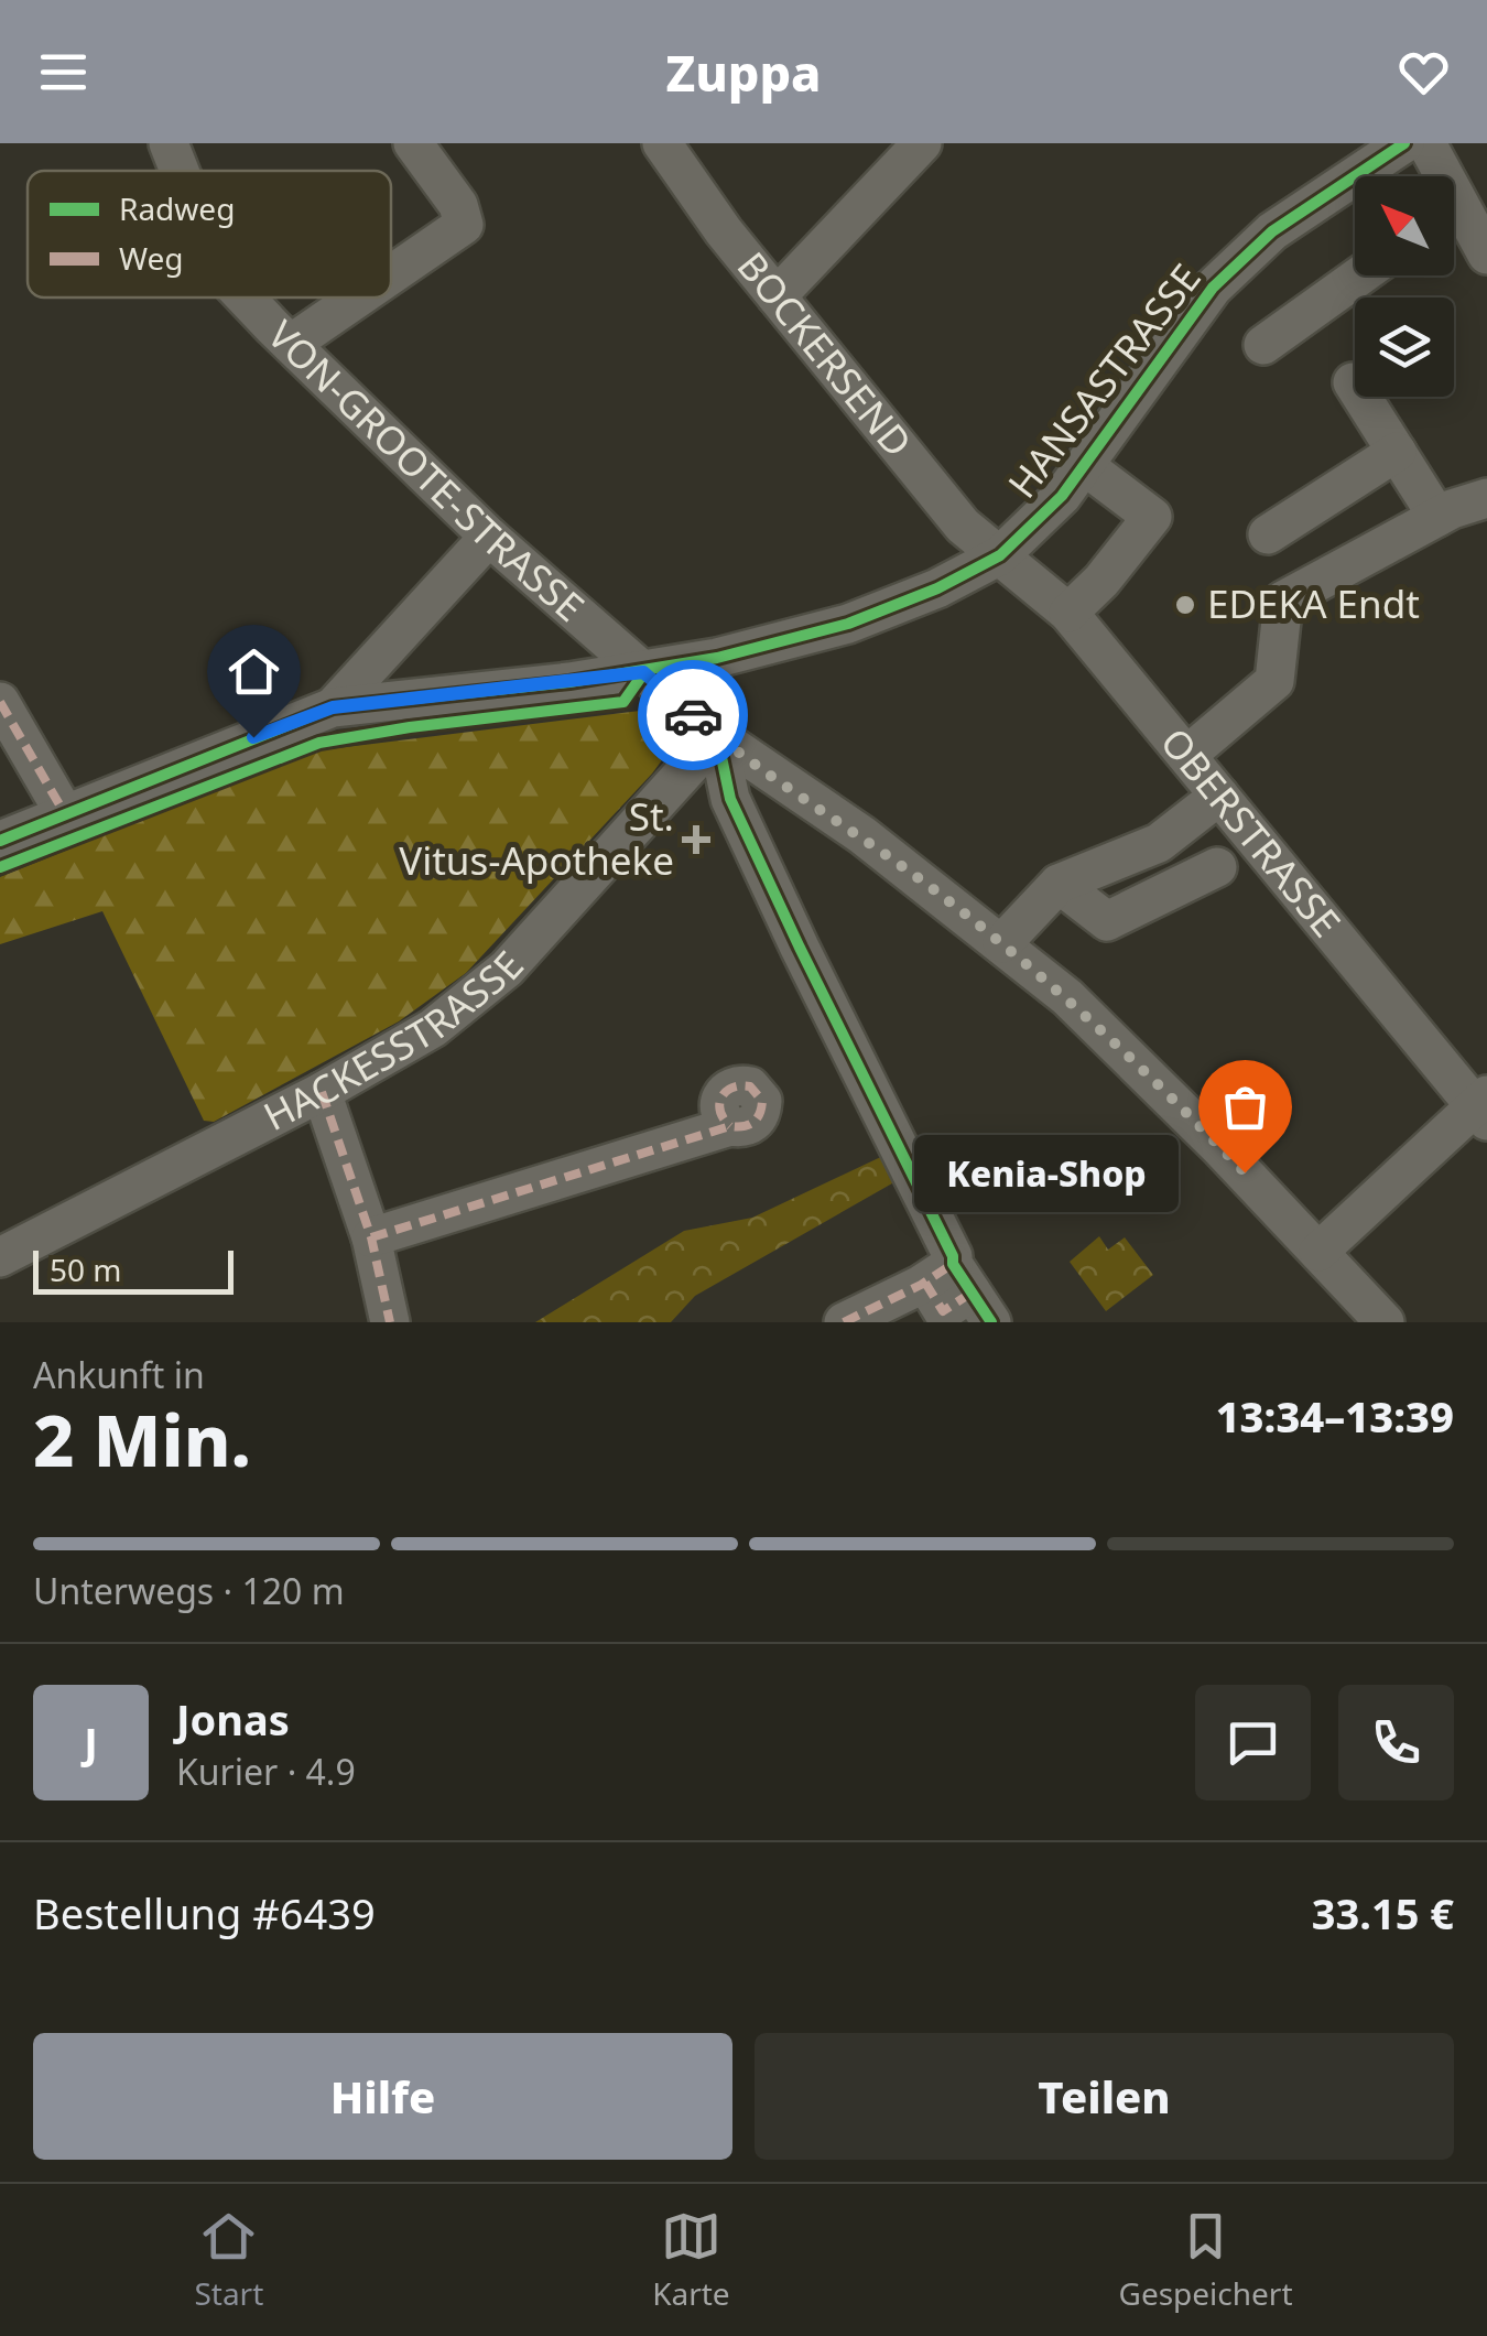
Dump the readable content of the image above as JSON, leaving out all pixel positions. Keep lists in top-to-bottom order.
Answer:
{
  "streets": {
    "street": [
      "BOCKERSEND",
      "HANSASTRASSE",
      "VON-GROOTE-STRASSE",
      "OBERSTRASSE",
      "HACKESSTRASSE"
    ]
  },
  "crossings": [
    ["BOCKERSEND", "HANSASTRASSE"],
    ["BOCKERSEND", "OBERSTRASSE"],
    ["HANSASTRASSE", "VON-GROOTE-STRASSE"],
    ["HANSASTRASSE", "OBERSTRASSE"],
    ["VON-GROOTE-STRASSE", "HACKESSTRASSE"]
  ],
  "places": {
    "other": ["EDEKA Endt", "Kenia-Shop"],
    "health": ["St. Vitus-Apotheke"]
  },
  "legend": ["Radweg", "Weg"],
  "scale_bar": "50 m",
  "north": "top left",
  "page": {
    "header": "Zuppa",
    "bubble": "Kenia-Shop",
    "scale": "50 m",
    "heading": ["2 Min.", "Ankunft in", "13:34–13:39"],
    "panel": [
      "Jonas",
      "Kurier · 4.9",
      "Bestellung #6439",
      "33.15 €"
    ],
    "bar": "Unterwegs · 120 m",
    "round": "J",
    "buttons": ["Hilfe", "Teilen"],
    "tabs": ["Start", "Karte", "Gespeichert"]
  }
}
